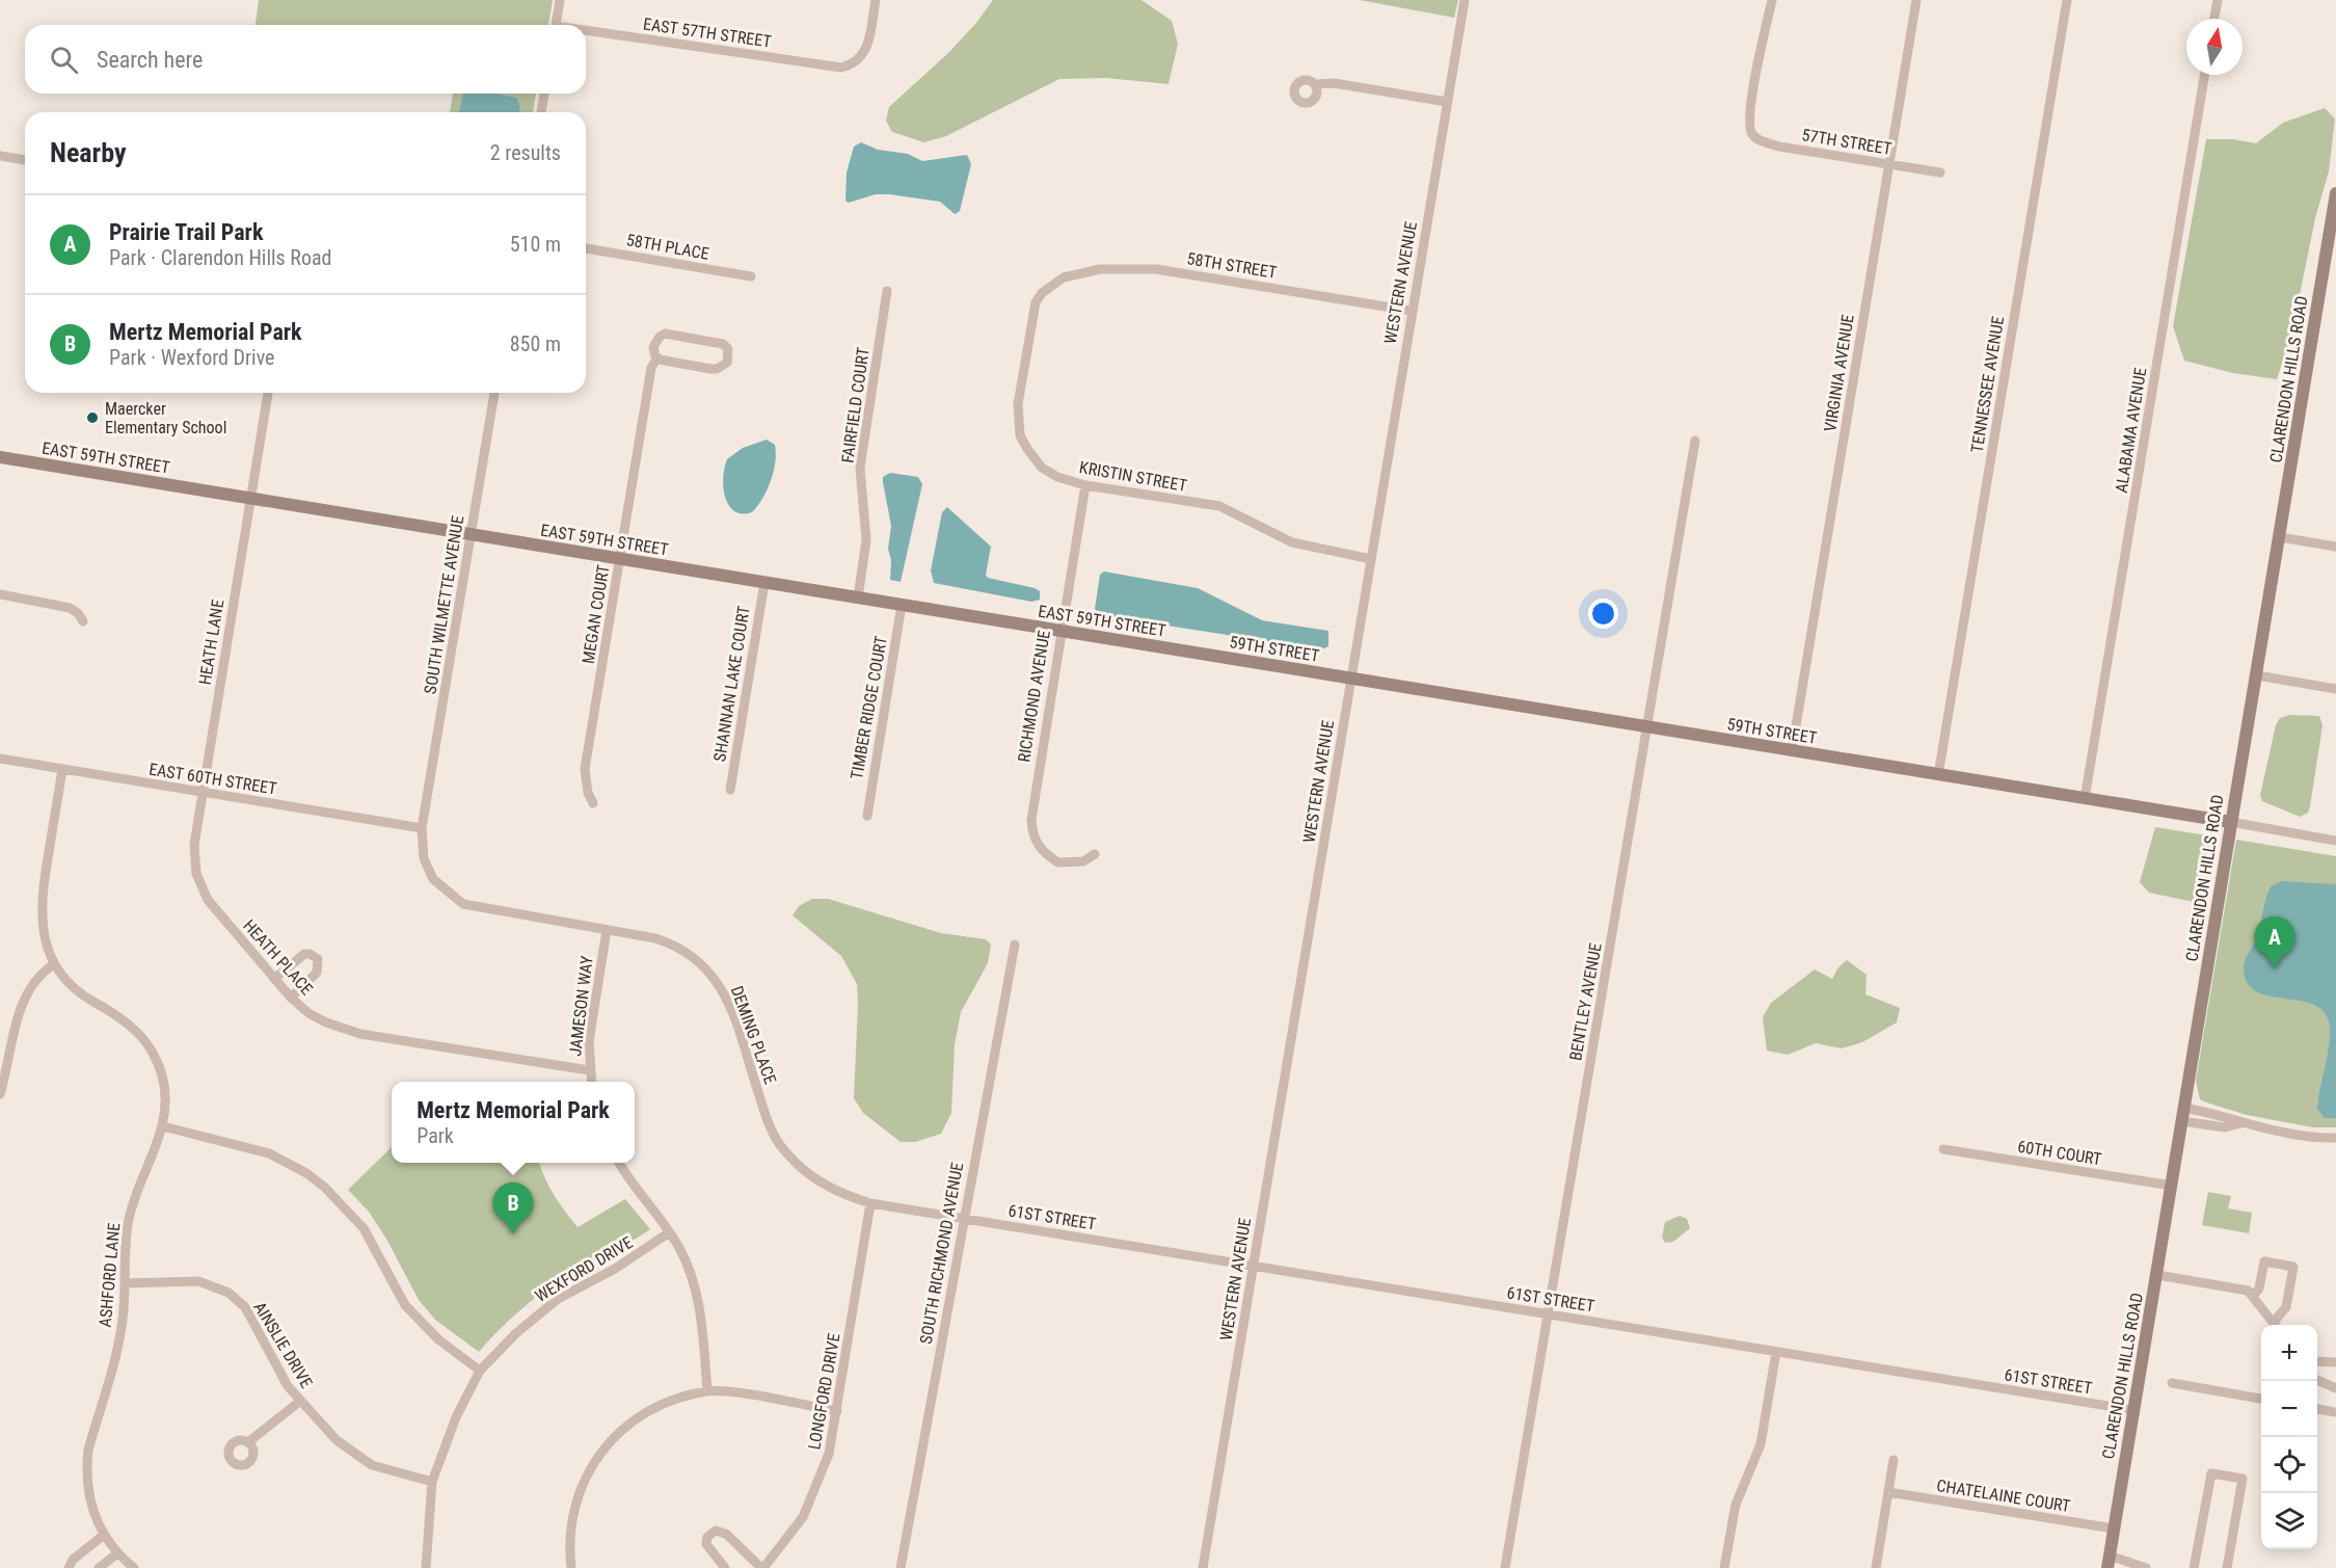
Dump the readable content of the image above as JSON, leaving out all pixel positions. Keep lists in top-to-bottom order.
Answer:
{
  "streets": {
    "street": [
      "EAST 57TH STREET",
      "57TH STREET",
      "58TH PLACE",
      "58TH STREET",
      "WESTERN AVENUE",
      "VIRGINIA AVENUE",
      "CLARENDON HILLS ROAD",
      "TENNESSEE AVENUE",
      "FAIRFIELD COURT",
      "ALABAMA AVENUE",
      "EAST 59TH STREET",
      "KRISTIN STREET",
      "SOUTH WILMETTE AVENUE",
      "MEGAN COURT",
      "HEATH LANE",
      "59TH STREET",
      "SHANNAN LAKE COURT",
      "RICHMOND AVENUE",
      "TIMBER RIDGE COURT",
      "EAST 60TH STREET",
      "HEATH PLACE",
      "BENTLEY AVENUE",
      "JAMESON WAY",
      "DEMING PLACE",
      "60TH COURT",
      "61ST STREET",
      "SOUTH RICHMOND AVENUE",
      "WEXFORD DRIVE",
      "ASHFORD LANE",
      "AINSLIE DRIVE",
      "LONGFORD DRIVE",
      "CHATELAINE COURT"
    ]
  },
  "crossings": [
    ["57TH STREET", "VIRGINIA AVENUE"],
    ["58TH STREET", "WESTERN AVENUE"],
    ["58TH STREET", "KRISTIN STREET"],
    ["WESTERN AVENUE", "KRISTIN STREET"],
    ["WESTERN AVENUE", "59TH STREET"],
    ["WESTERN AVENUE", "61ST STREET"],
    ["VIRGINIA AVENUE", "59TH STREET"],
    ["CLARENDON HILLS ROAD", "59TH STREET"],
    ["CLARENDON HILLS ROAD", "60TH COURT"],
    ["CLARENDON HILLS ROAD", "61ST STREET"],
    ["CLARENDON HILLS ROAD", "CHATELAINE COURT"],
    ["TENNESSEE AVENUE", "59TH STREET"],
    ["FAIRFIELD COURT", "EAST 59TH STREET"],
    ["ALABAMA AVENUE", "59TH STREET"],
    ["EAST 59TH STREET", "SOUTH WILMETTE AVENUE"],
    ["EAST 59TH STREET", "MEGAN COURT"],
    ["EAST 59TH STREET", "HEATH LANE"],
    ["EAST 59TH STREET", "59TH STREET"],
    ["EAST 59TH STREET", "SHANNAN LAKE COURT"],
    ["EAST 59TH STREET", "RICHMOND AVENUE"],
    ["EAST 59TH STREET", "TIMBER RIDGE COURT"],
    ["KRISTIN STREET", "RICHMOND AVENUE"],
    ["SOUTH WILMETTE AVENUE", "EAST 60TH STREET"],
    ["SOUTH WILMETTE AVENUE", "DEMING PLACE"],
    ["HEATH LANE", "EAST 60TH STREET"],
    ["HEATH LANE", "HEATH PLACE"],
    ["59TH STREET", "BENTLEY AVENUE"],
    ["EAST 60TH STREET", "HEATH PLACE"],
    ["EAST 60TH STREET", "DEMING PLACE"],
    ["EAST 60TH STREET", "ASHFORD LANE"],
    ["HEATH PLACE", "JAMESON WAY"],
    ["BENTLEY AVENUE", "61ST STREET"],
    ["JAMESON WAY", "DEMING PLACE"],
    ["DEMING PLACE", "61ST STREET"],
    ["DEMING PLACE", "SOUTH RICHMOND AVENUE"],
    ["DEMING PLACE", "LONGFORD DRIVE"],
    ["61ST STREET", "SOUTH RICHMOND AVENUE"],
    ["WEXFORD DRIVE", "AINSLIE DRIVE"],
    ["ASHFORD LANE", "AINSLIE DRIVE"]
  ],
  "places": ["Maercker Elementary School"],
  "north": "top",
  "page": {
    "search": "Search here",
    "heading": ["Nearby", "2 results"],
    "list": [
      {
        "mark": "A",
        "name": "Prairie Trail Park",
        "note": "Park · Clarendon Hills Road",
        "value": "510 m"
      },
      {
        "mark": "B",
        "name": "Mertz Memorial Park",
        "note": "Park · Wexford Drive",
        "value": "850 m"
      }
    ],
    "pins": ["A", "B"],
    "popup": ["Mertz Memorial Park", "Park"],
    "map_buttons": ["+", "−"]
  }
}
